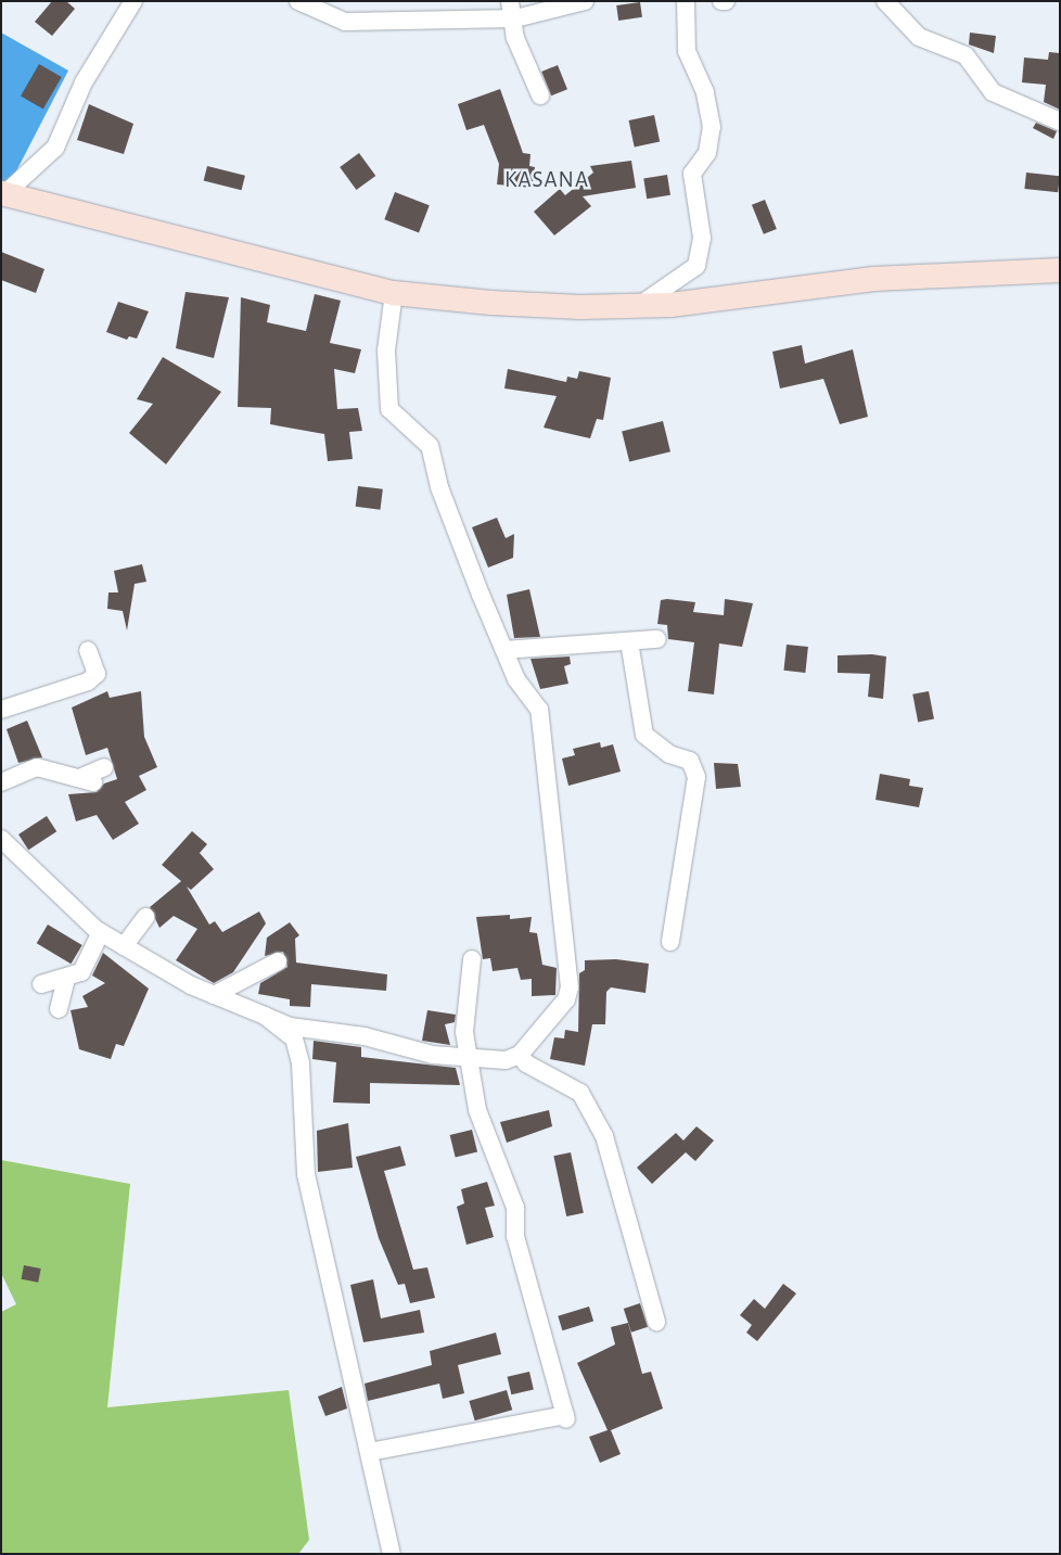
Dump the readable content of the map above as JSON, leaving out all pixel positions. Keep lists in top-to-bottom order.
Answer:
{
  "districts": ["KASANA"]
}
